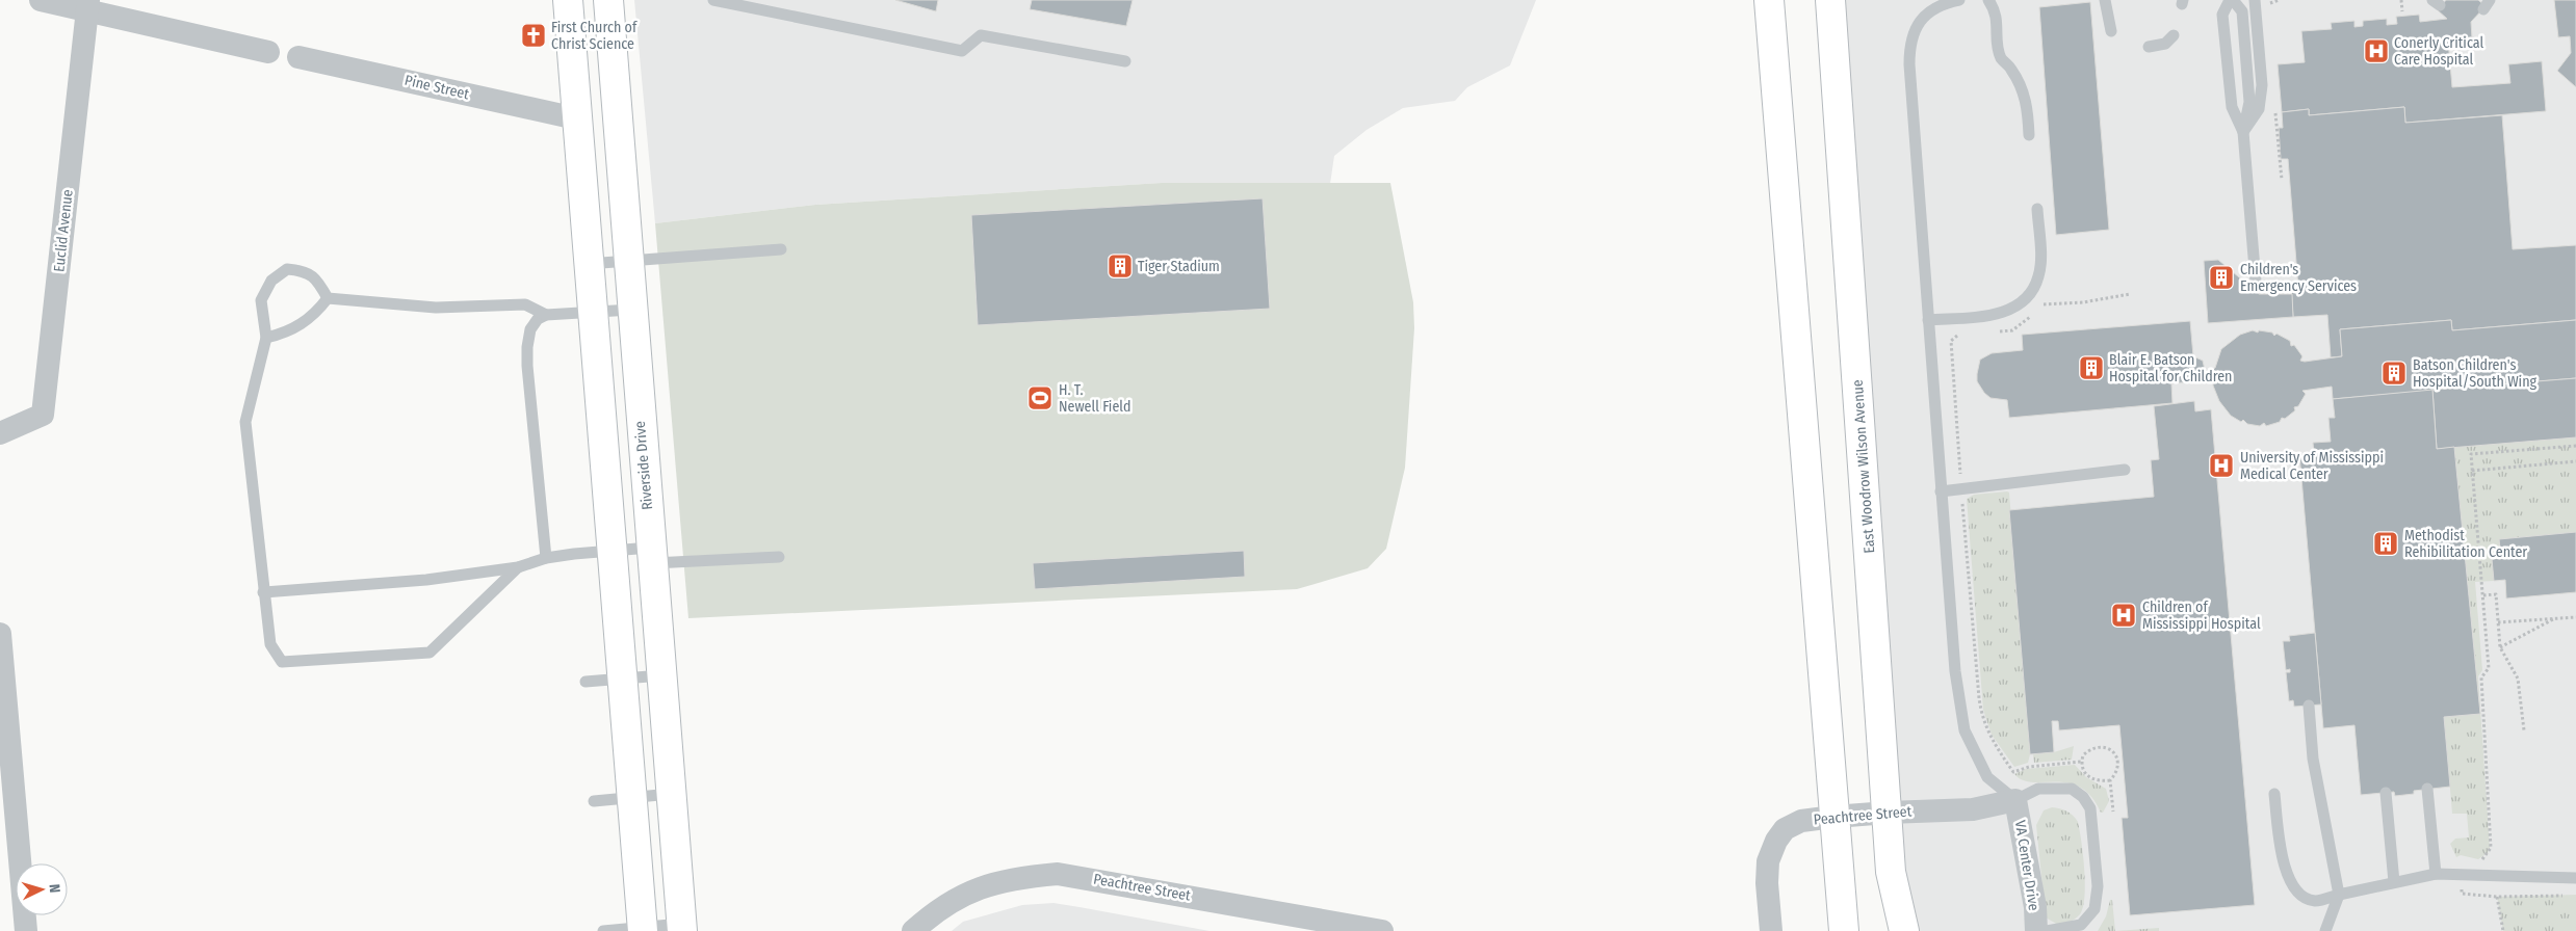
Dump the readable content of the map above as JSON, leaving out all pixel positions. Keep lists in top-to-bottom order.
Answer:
{
  "streets": {
    "main road": ["Riverside Drive", "East Woodrow Wilson Avenue"],
    "street": [
      "Pine Street",
      "Euclid Avenue",
      "Peachtree Street",
      "VA Center Drive"
    ]
  },
  "crossings": [
    ["East Woodrow Wilson Avenue", "Peachtree Street"],
    ["Peachtree Street", "VA Center Drive"]
  ],
  "places": {
    "church": ["First Church of Christ Science"],
    "hospital": ["Conerly Critical Care Hospital", "University of Mississippi Medical Center", "Children of Mississippi Hospital"],
    "building": [
      "Tiger Stadium",
      "Children's Emergency Services",
      "Blair E. Batson Hospital for Children",
      "Batson Children's Hospital/South Wing",
      "Methodist Rehibilitation Center"
    ],
    "sports": ["H. T. Newell Field"]
  },
  "north": "right"
}
